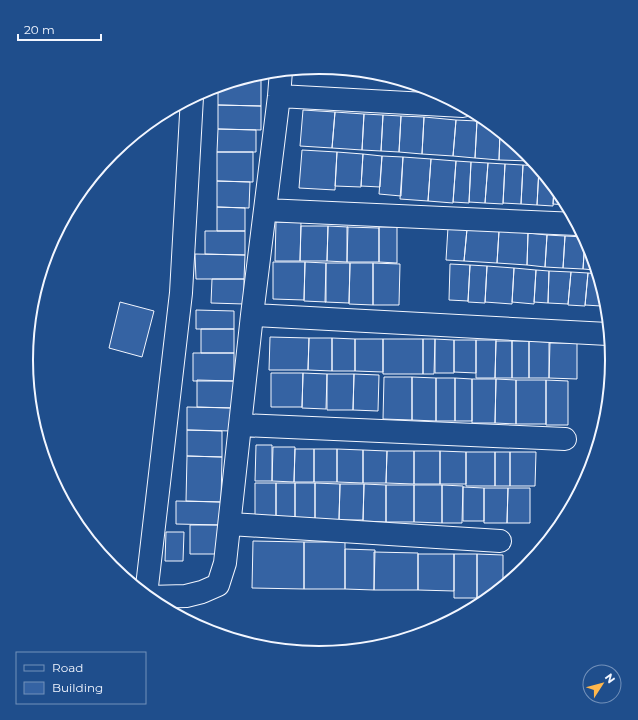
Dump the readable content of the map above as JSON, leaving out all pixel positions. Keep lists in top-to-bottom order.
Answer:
{
  "legend": ["Road", "Building"],
  "scale_bar": "20 m",
  "north": "top right"
}
